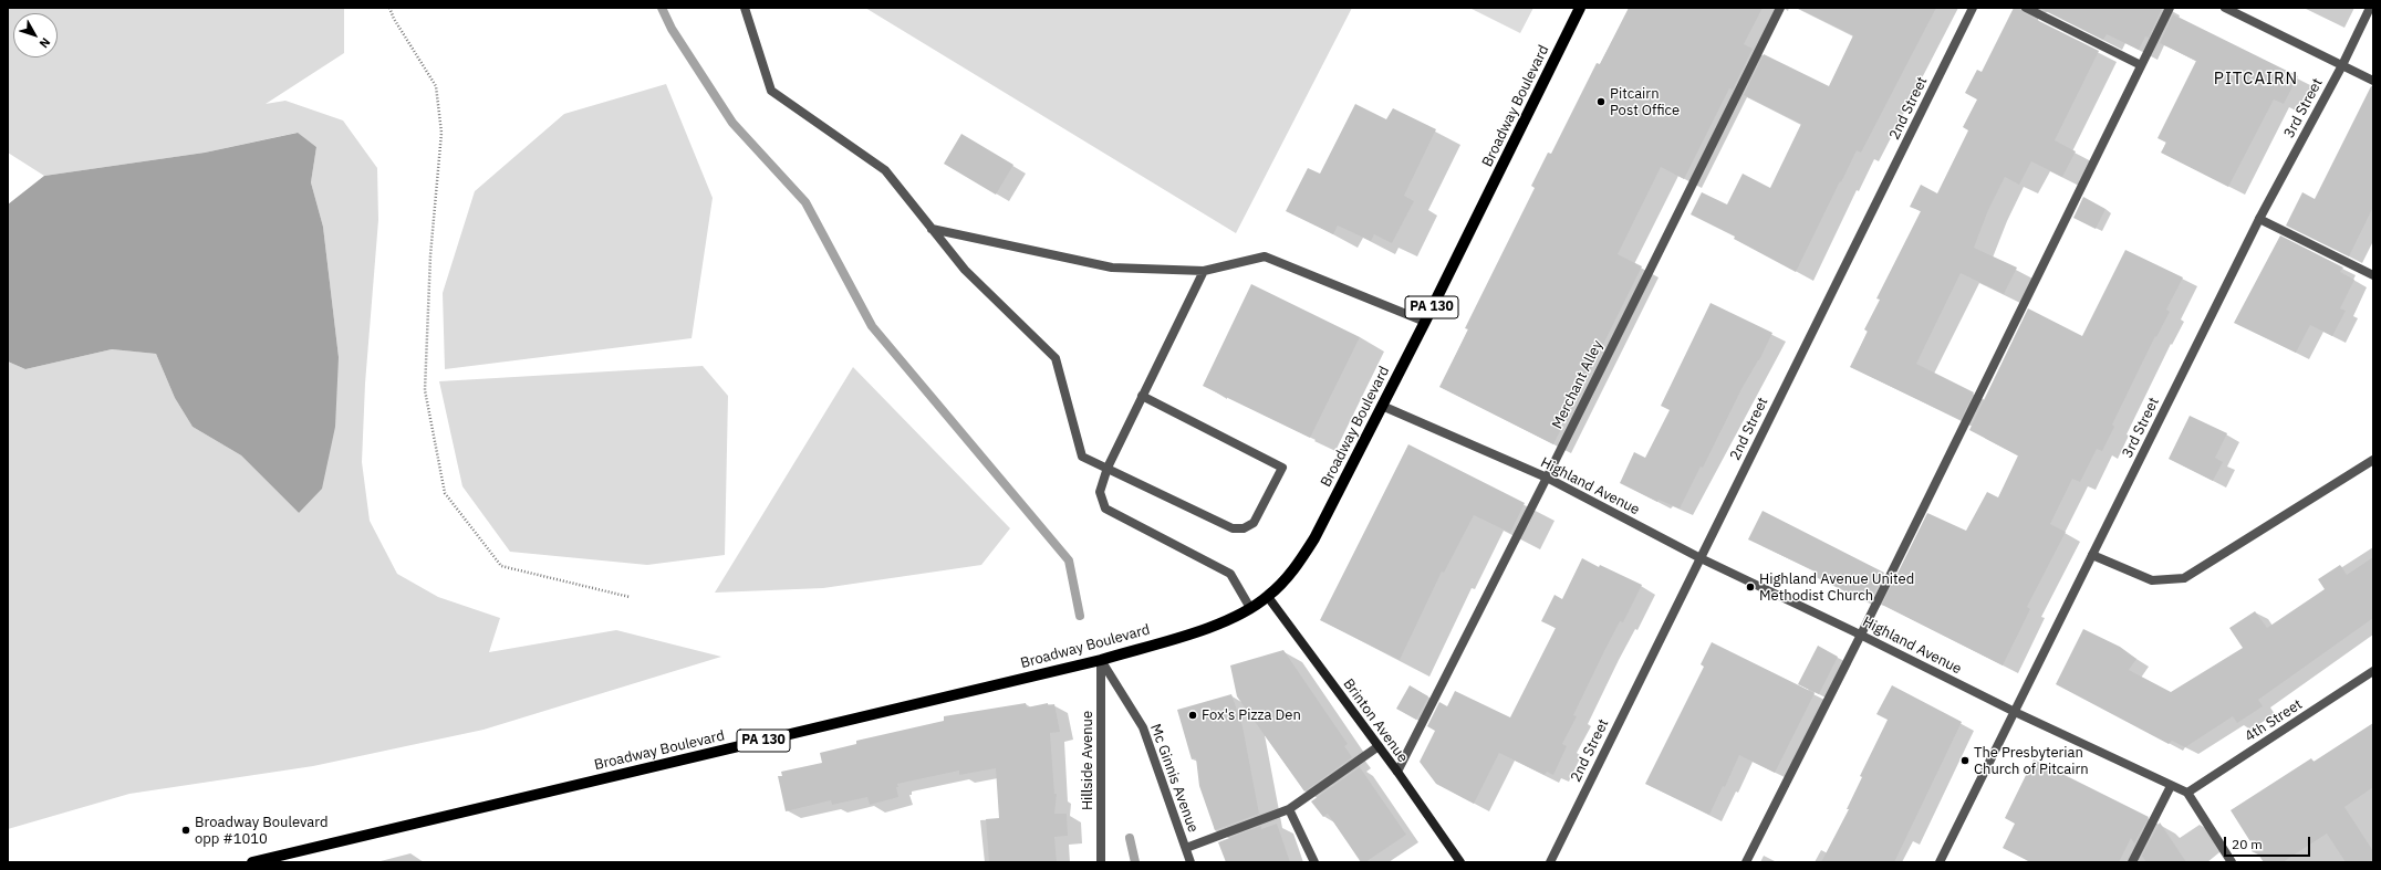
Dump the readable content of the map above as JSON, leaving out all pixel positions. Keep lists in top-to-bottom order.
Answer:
{
  "streets": {
    "main road": ["Broadway Boulevard", "PA 130"],
    "street": [
      "2nd Street",
      "3rd Street",
      "Merchant Alley",
      "Highland Avenue",
      "Brinton Avenue",
      "4th Street",
      "Hillside Avenue",
      "Mc Ginnis Avenue"
    ]
  },
  "crossings": [
    ["Broadway Boulevard", "Highland Avenue"],
    ["Broadway Boulevard", "Brinton Avenue"],
    ["Broadway Boulevard", "Hillside Avenue"],
    ["Broadway Boulevard", "Mc Ginnis Avenue"],
    ["2nd Street", "Highland Avenue"],
    ["3rd Street", "Highland Avenue"],
    ["Merchant Alley", "Highland Avenue"],
    ["Merchant Alley", "Brinton Avenue"],
    ["Highland Avenue", "4th Street"],
    ["Hillside Avenue", "Mc Ginnis Avenue"]
  ],
  "districts": ["PITCAIRN"],
  "places": [
    "Pitcairn Post Office",
    "Highland Avenue United Methodist Church",
    "Fox's Pizza Den",
    "The Presbyterian Church of Pitcairn",
    "Broadway Boulevard opp #1010"
  ],
  "scale_bar": "20 m",
  "north": "bottom right"
}
